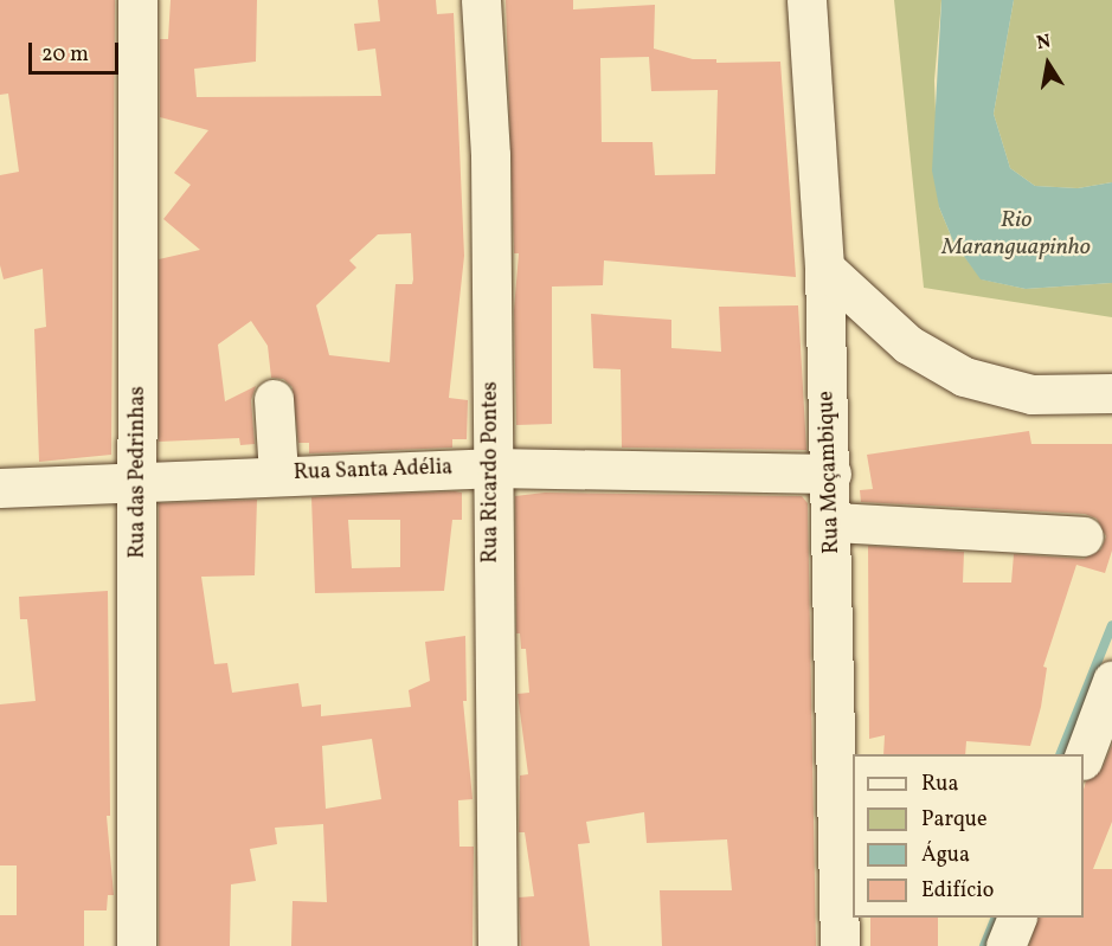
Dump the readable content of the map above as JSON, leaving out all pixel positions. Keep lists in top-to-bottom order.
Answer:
{
  "streets": {
    "street": [
      "Rua Santa Adélia",
      "Rua das Pedrinhas",
      "Rua Ricardo Pontes",
      "Rua Moçambique"
    ]
  },
  "crossings": [
    ["Rua Santa Adélia", "Rua das Pedrinhas"],
    ["Rua Santa Adélia", "Rua Ricardo Pontes"],
    ["Rua Santa Adélia", "Rua Moçambique"]
  ],
  "water": ["Rio Maranguapinho"],
  "legend": [
    "Rua",
    "Parque",
    "Água",
    "Edifício"
  ],
  "scale_bar": "20 m",
  "north": "top"
}
